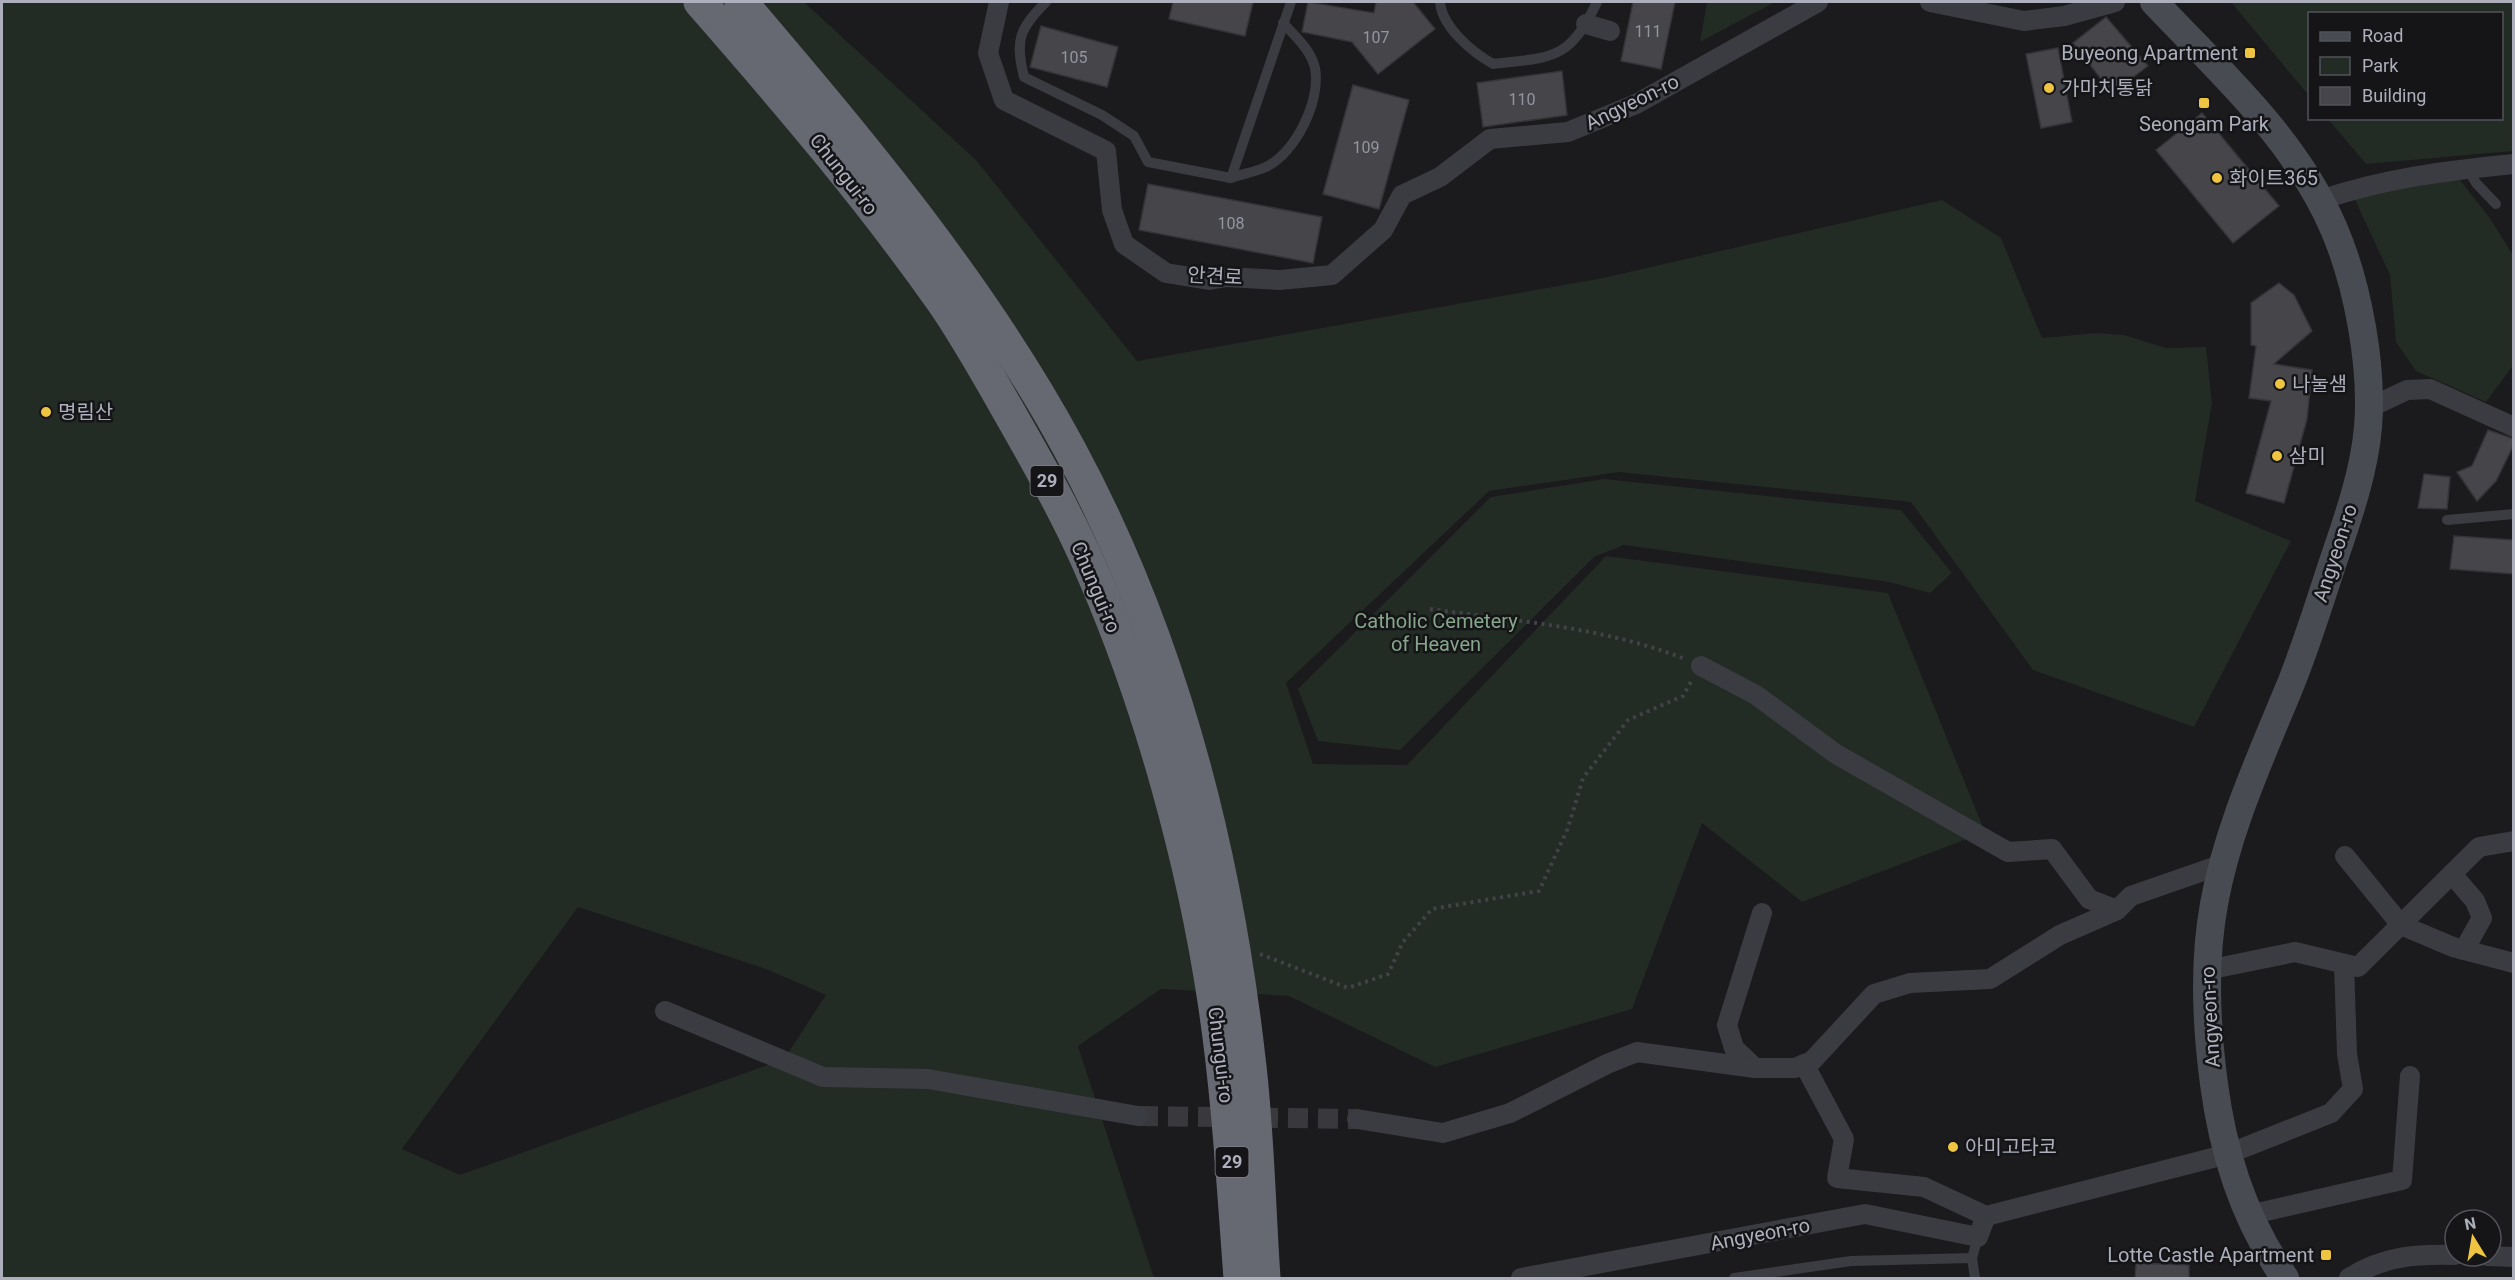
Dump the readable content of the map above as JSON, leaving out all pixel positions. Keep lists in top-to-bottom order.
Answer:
{
  "streets": {
    "highway": ["Chungui-ro", "29"],
    "main road": ["Angyeon-ro"]
  },
  "parks": ["Catholic Cemetery of Heaven"],
  "places": {
    "transit": ["Buyeong Apartment", "Seongam Park", "Lotte Castle Apartment"],
    "other": [
      "가마치통닭",
      "화이트365",
      "나눌샘",
      "명림산",
      "삼미",
      "아미고타코"
    ]
  },
  "house_numbers": [
    "111",
    "107",
    "105",
    "110",
    "109",
    "108"
  ],
  "legend": ["Road", "Park", "Building"],
  "north": "top"
}
